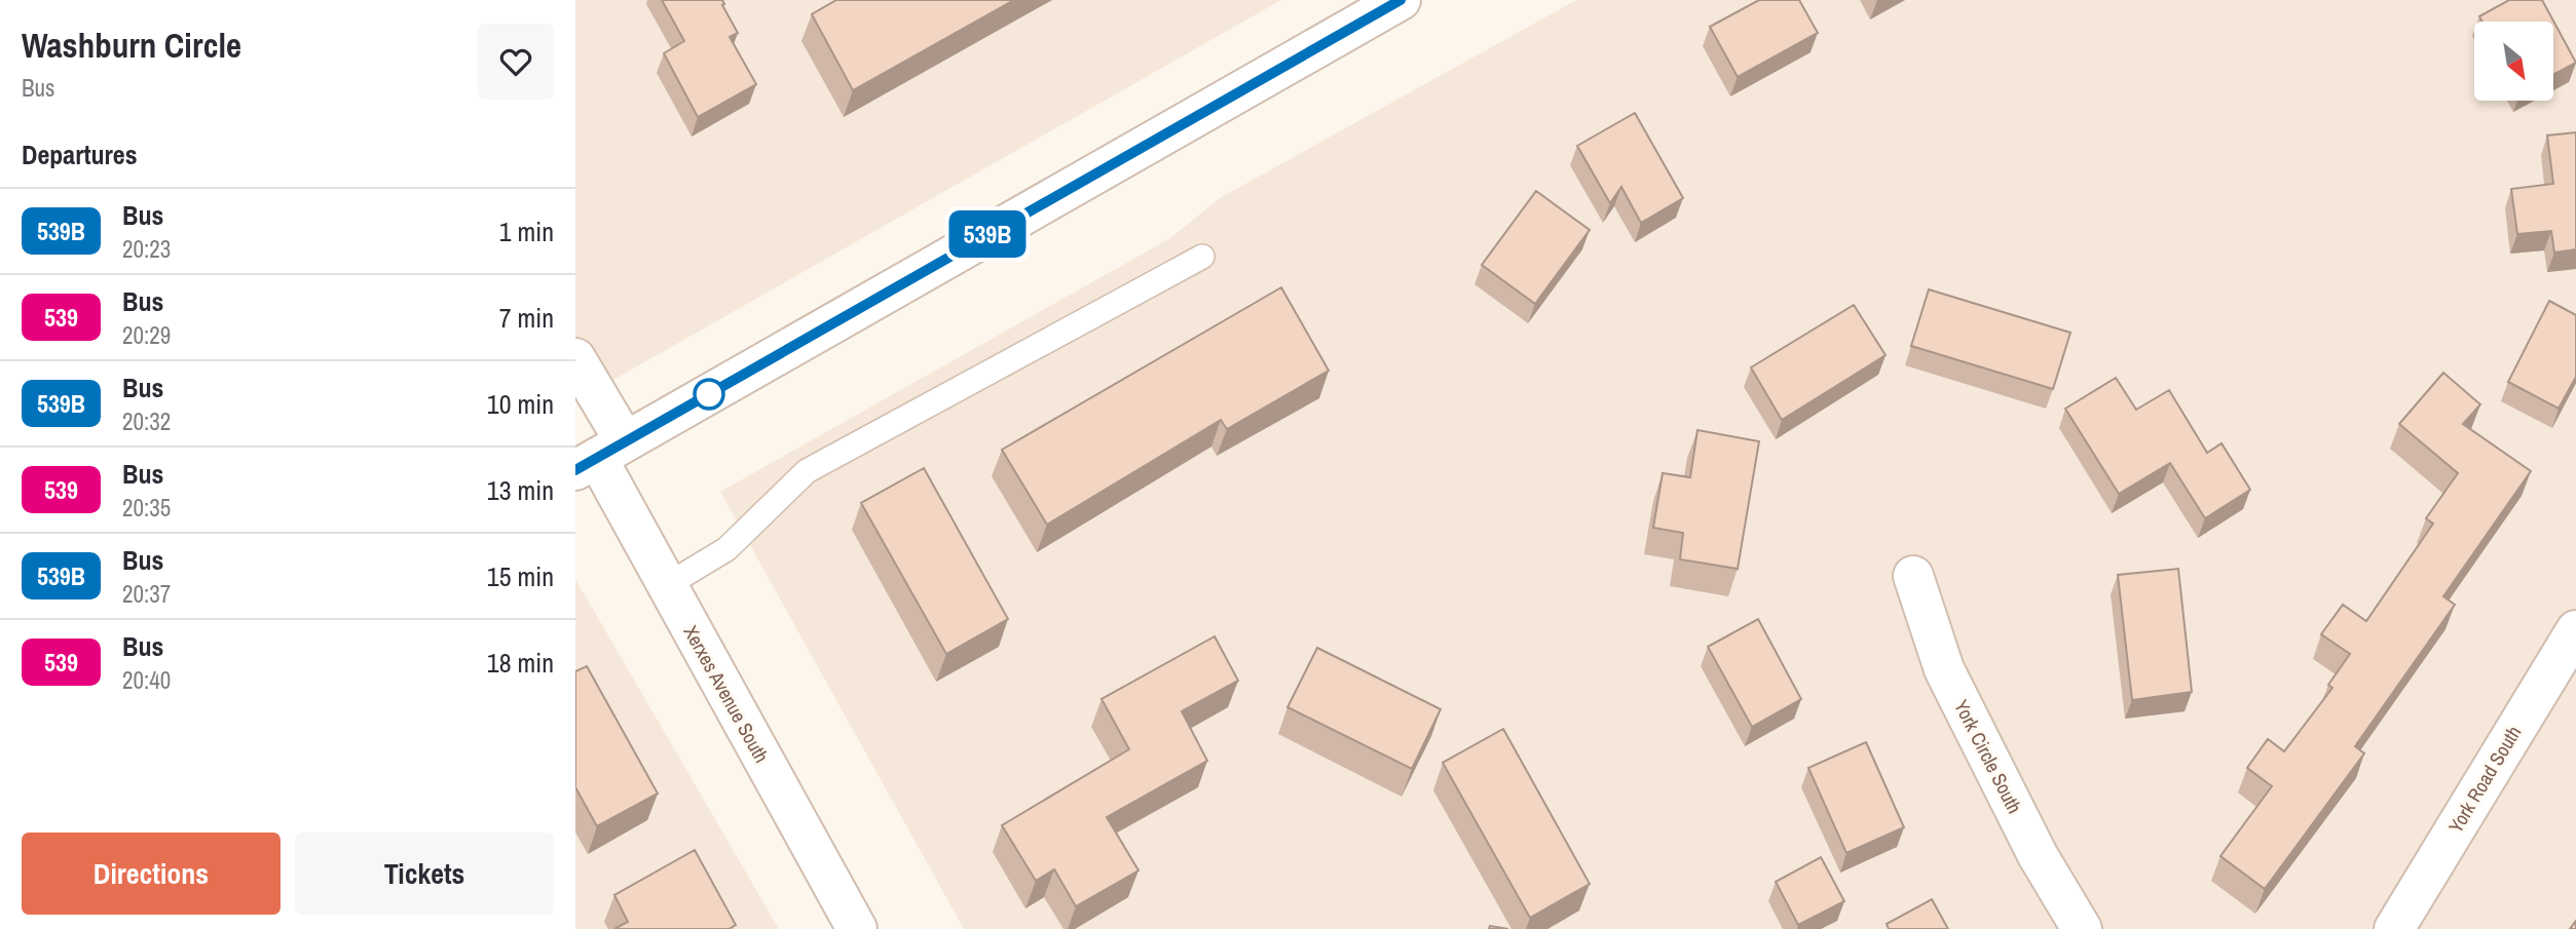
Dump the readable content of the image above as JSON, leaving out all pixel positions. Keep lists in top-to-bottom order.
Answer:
{
  "streets": {
    "street": ["Xerxes Avenue South", "York Circle South", "York Road South"]
  },
  "lines": ["bus line 539B"],
  "north": "bottom right",
  "page": {
    "heading": [
      ["Washburn Circle", "Bus"],
      "Departures"
    ],
    "on_map": "539B",
    "list": [
      {
        "mark": "539B",
        "name": "Bus",
        "note": "20:23",
        "value": "1 min"
      },
      {
        "mark": "539",
        "name": "Bus",
        "note": "20:29",
        "value": "7 min"
      },
      {
        "mark": "539B",
        "name": "Bus",
        "note": "20:32",
        "value": "10 min"
      },
      {
        "mark": "539",
        "name": "Bus",
        "note": "20:35",
        "value": "13 min"
      },
      {
        "mark": "539B",
        "name": "Bus",
        "note": "20:37",
        "value": "15 min"
      },
      {
        "mark": "539",
        "name": "Bus",
        "note": "20:40",
        "value": "18 min"
      }
    ],
    "buttons": ["Directions", "Tickets"]
  }
}
